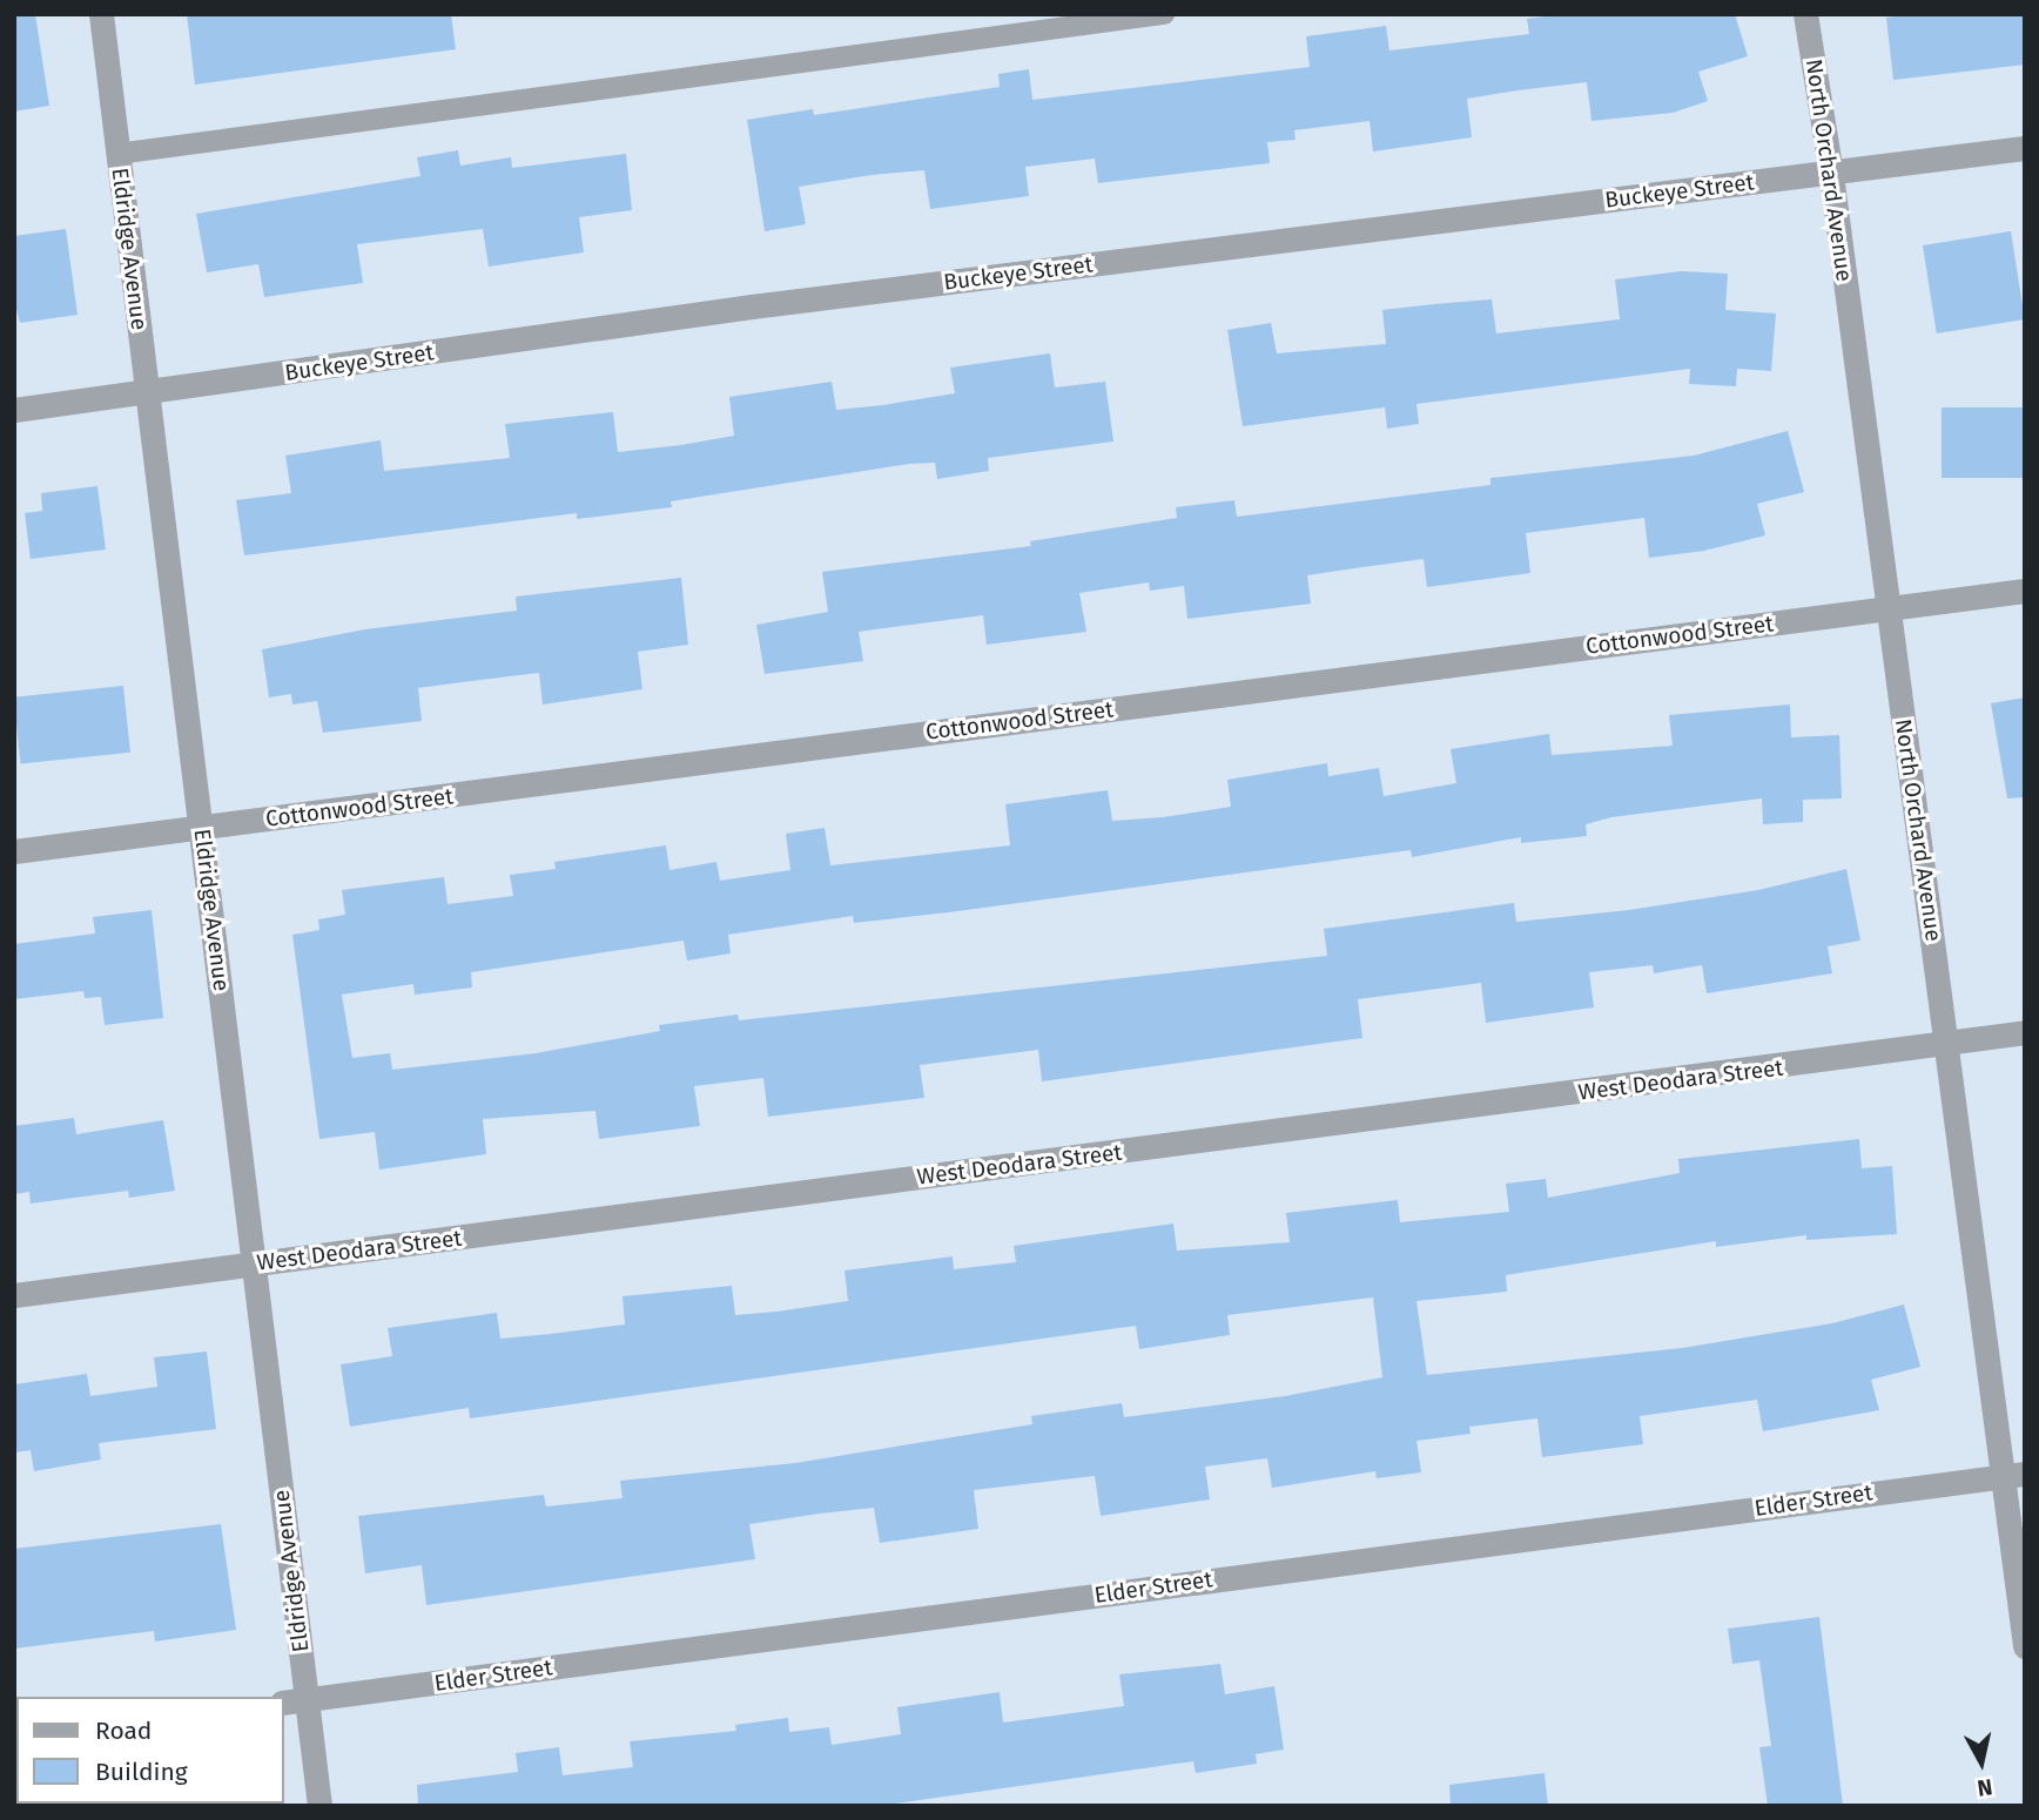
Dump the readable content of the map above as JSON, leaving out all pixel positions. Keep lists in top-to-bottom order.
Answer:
{
  "streets": {
    "street": [
      "North Orchard Avenue",
      "Buckeye Street",
      "Eldridge Avenue",
      "Cottonwood Street",
      "West Deodara Street",
      "Elder Street"
    ]
  },
  "crossings": [
    ["North Orchard Avenue", "Buckeye Street"],
    ["North Orchard Avenue", "Cottonwood Street"],
    ["North Orchard Avenue", "West Deodara Street"],
    ["North Orchard Avenue", "Elder Street"],
    ["Buckeye Street", "Eldridge Avenue"],
    ["Eldridge Avenue", "Cottonwood Street"],
    ["Eldridge Avenue", "West Deodara Street"],
    ["Eldridge Avenue", "Elder Street"]
  ],
  "legend": ["Road", "Building"],
  "north": "bottom"
}
